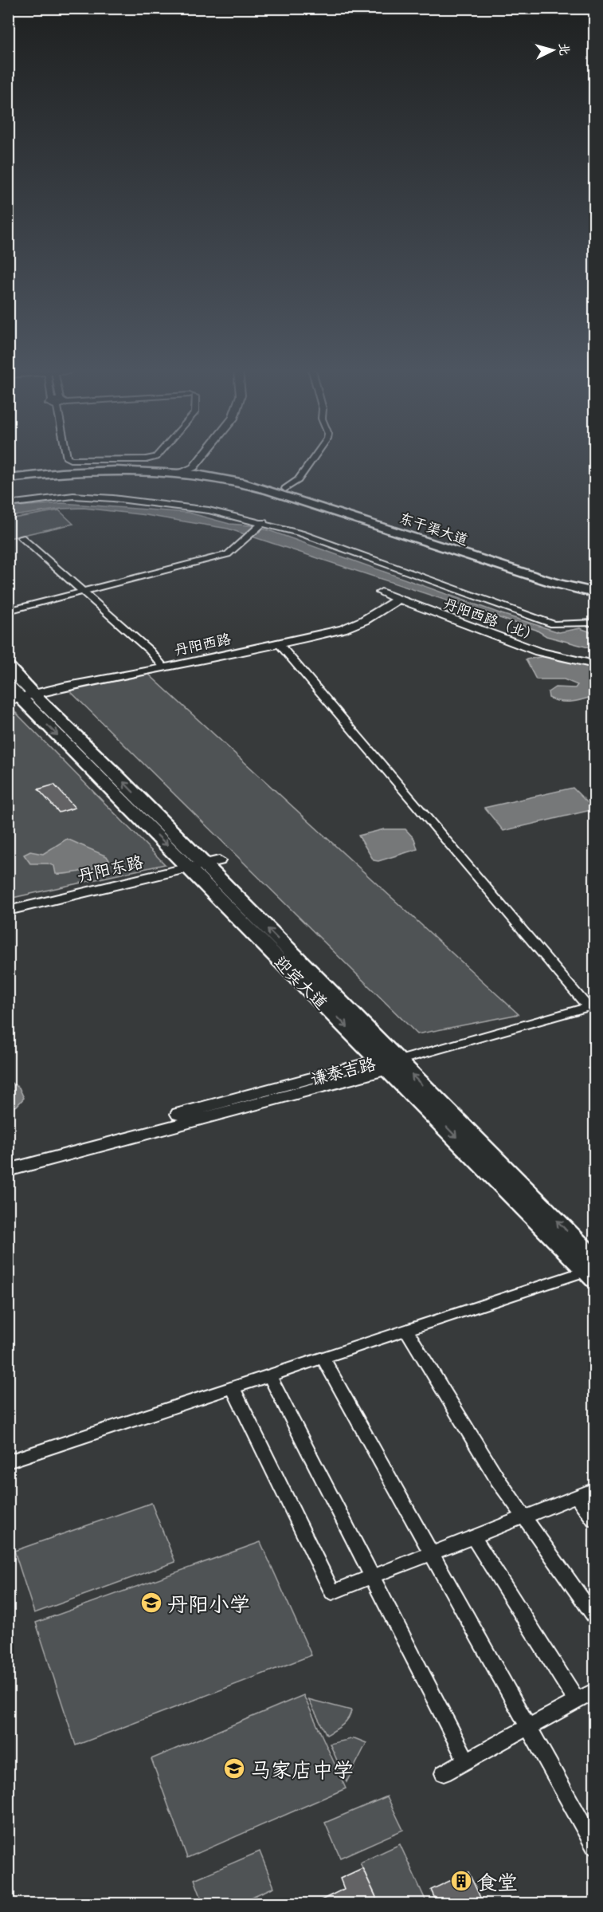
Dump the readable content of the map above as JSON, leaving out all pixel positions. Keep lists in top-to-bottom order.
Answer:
{
  "streets": {
    "main road": ["东干渠大道", "迎宾大道"],
    "street": [
      "丹阳西路（北）",
      "丹阳西路",
      "丹阳东路",
      "谦泰吉路"
    ]
  },
  "crossings": [
    ["丹阳西路（北）", "丹阳西路"],
    ["丹阳西路", "迎宾大道"],
    ["丹阳东路", "迎宾大道"],
    ["迎宾大道", "谦泰吉路"]
  ],
  "places": {
    "school or university": ["丹阳小学", "马家店中学"],
    "building": ["食堂"]
  },
  "north": "right"
}
